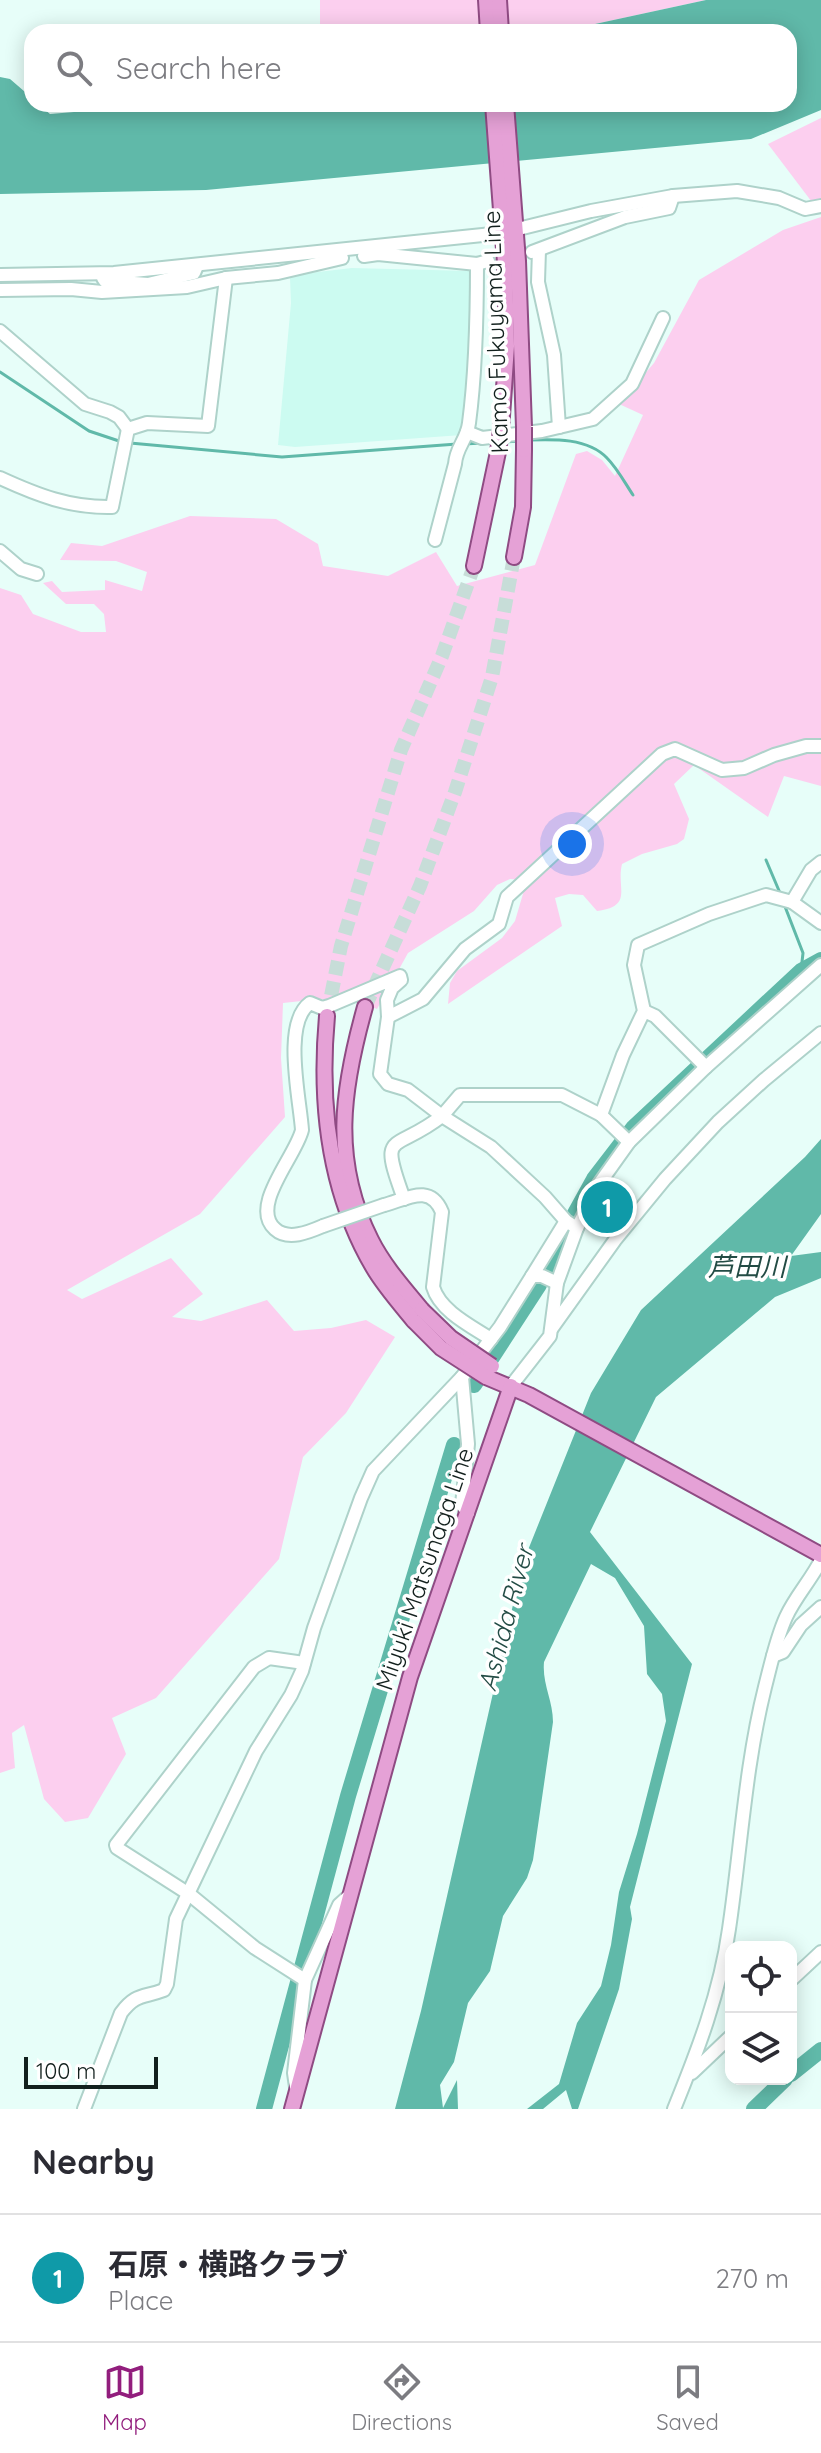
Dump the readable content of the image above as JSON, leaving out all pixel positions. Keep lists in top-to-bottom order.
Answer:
{
  "streets": {
    "main road": ["Kamo Fukuyama Line", "Miyuki Matsunaga Line"]
  },
  "water": ["芦田川", "Ashida River"],
  "scale_bar": "100 m",
  "page": {
    "search": "Search here",
    "pins": "1",
    "scale": "100 m",
    "heading": "Nearby",
    "list": [
      {
        "mark": "1",
        "name": "石原・横路クラブ",
        "note": "Place",
        "value": "270 m"
      }
    ],
    "nav": ["Map", "Directions", "Saved"]
  }
}
